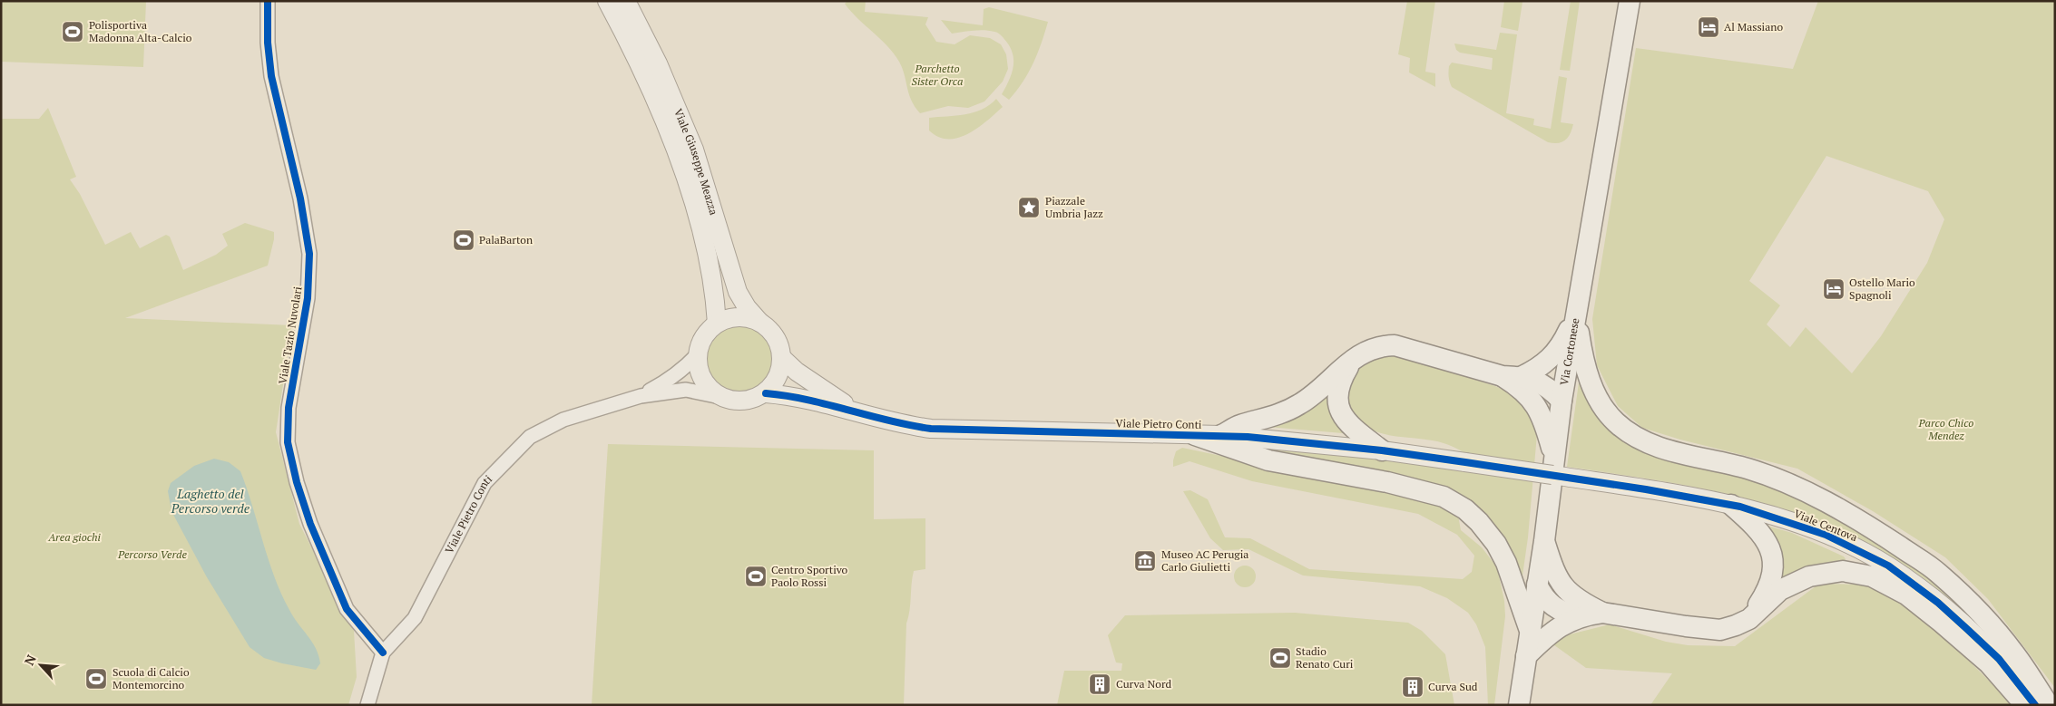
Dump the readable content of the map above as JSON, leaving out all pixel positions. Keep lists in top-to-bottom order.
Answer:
{
  "streets": {
    "main road": ["Via Cortonese"],
    "street": [
      "Viale Giuseppe Meazza",
      "Viale Tazio Nuvolari",
      "Viale Pietro Conti",
      "Viale Centova"
    ]
  },
  "crossings": [
    ["Viale Giuseppe Meazza", "Viale Pietro Conti"],
    ["Viale Tazio Nuvolari", "Viale Pietro Conti"],
    ["Via Cortonese", "Viale Pietro Conti"],
    ["Via Cortonese", "Viale Centova"],
    ["Viale Pietro Conti", "Viale Centova"]
  ],
  "water": ["Laghetto del Percorso verde"],
  "parks": [
    "Parchetto Sister Orca",
    "Parco Chico Mendez",
    "Area giochi",
    "Percorso Verde"
  ],
  "places": {
    "hotel": ["Al Massiano", "Ostello Mario Spagnoli"],
    "sports": [
      "Polisportiva Madonna Alta-Calcio",
      "PalaBarton",
      "Centro Sportivo Paolo Rossi",
      "Stadio Renato Curi",
      "Scuola di Calcio Montemorcino"
    ],
    "place": ["Piazzale Umbria Jazz"],
    "museum": ["Museo AC Perugia Carlo Giulietti"],
    "building": ["Curva Nord", "Curva Sud"]
  },
  "north": "top left"
}
